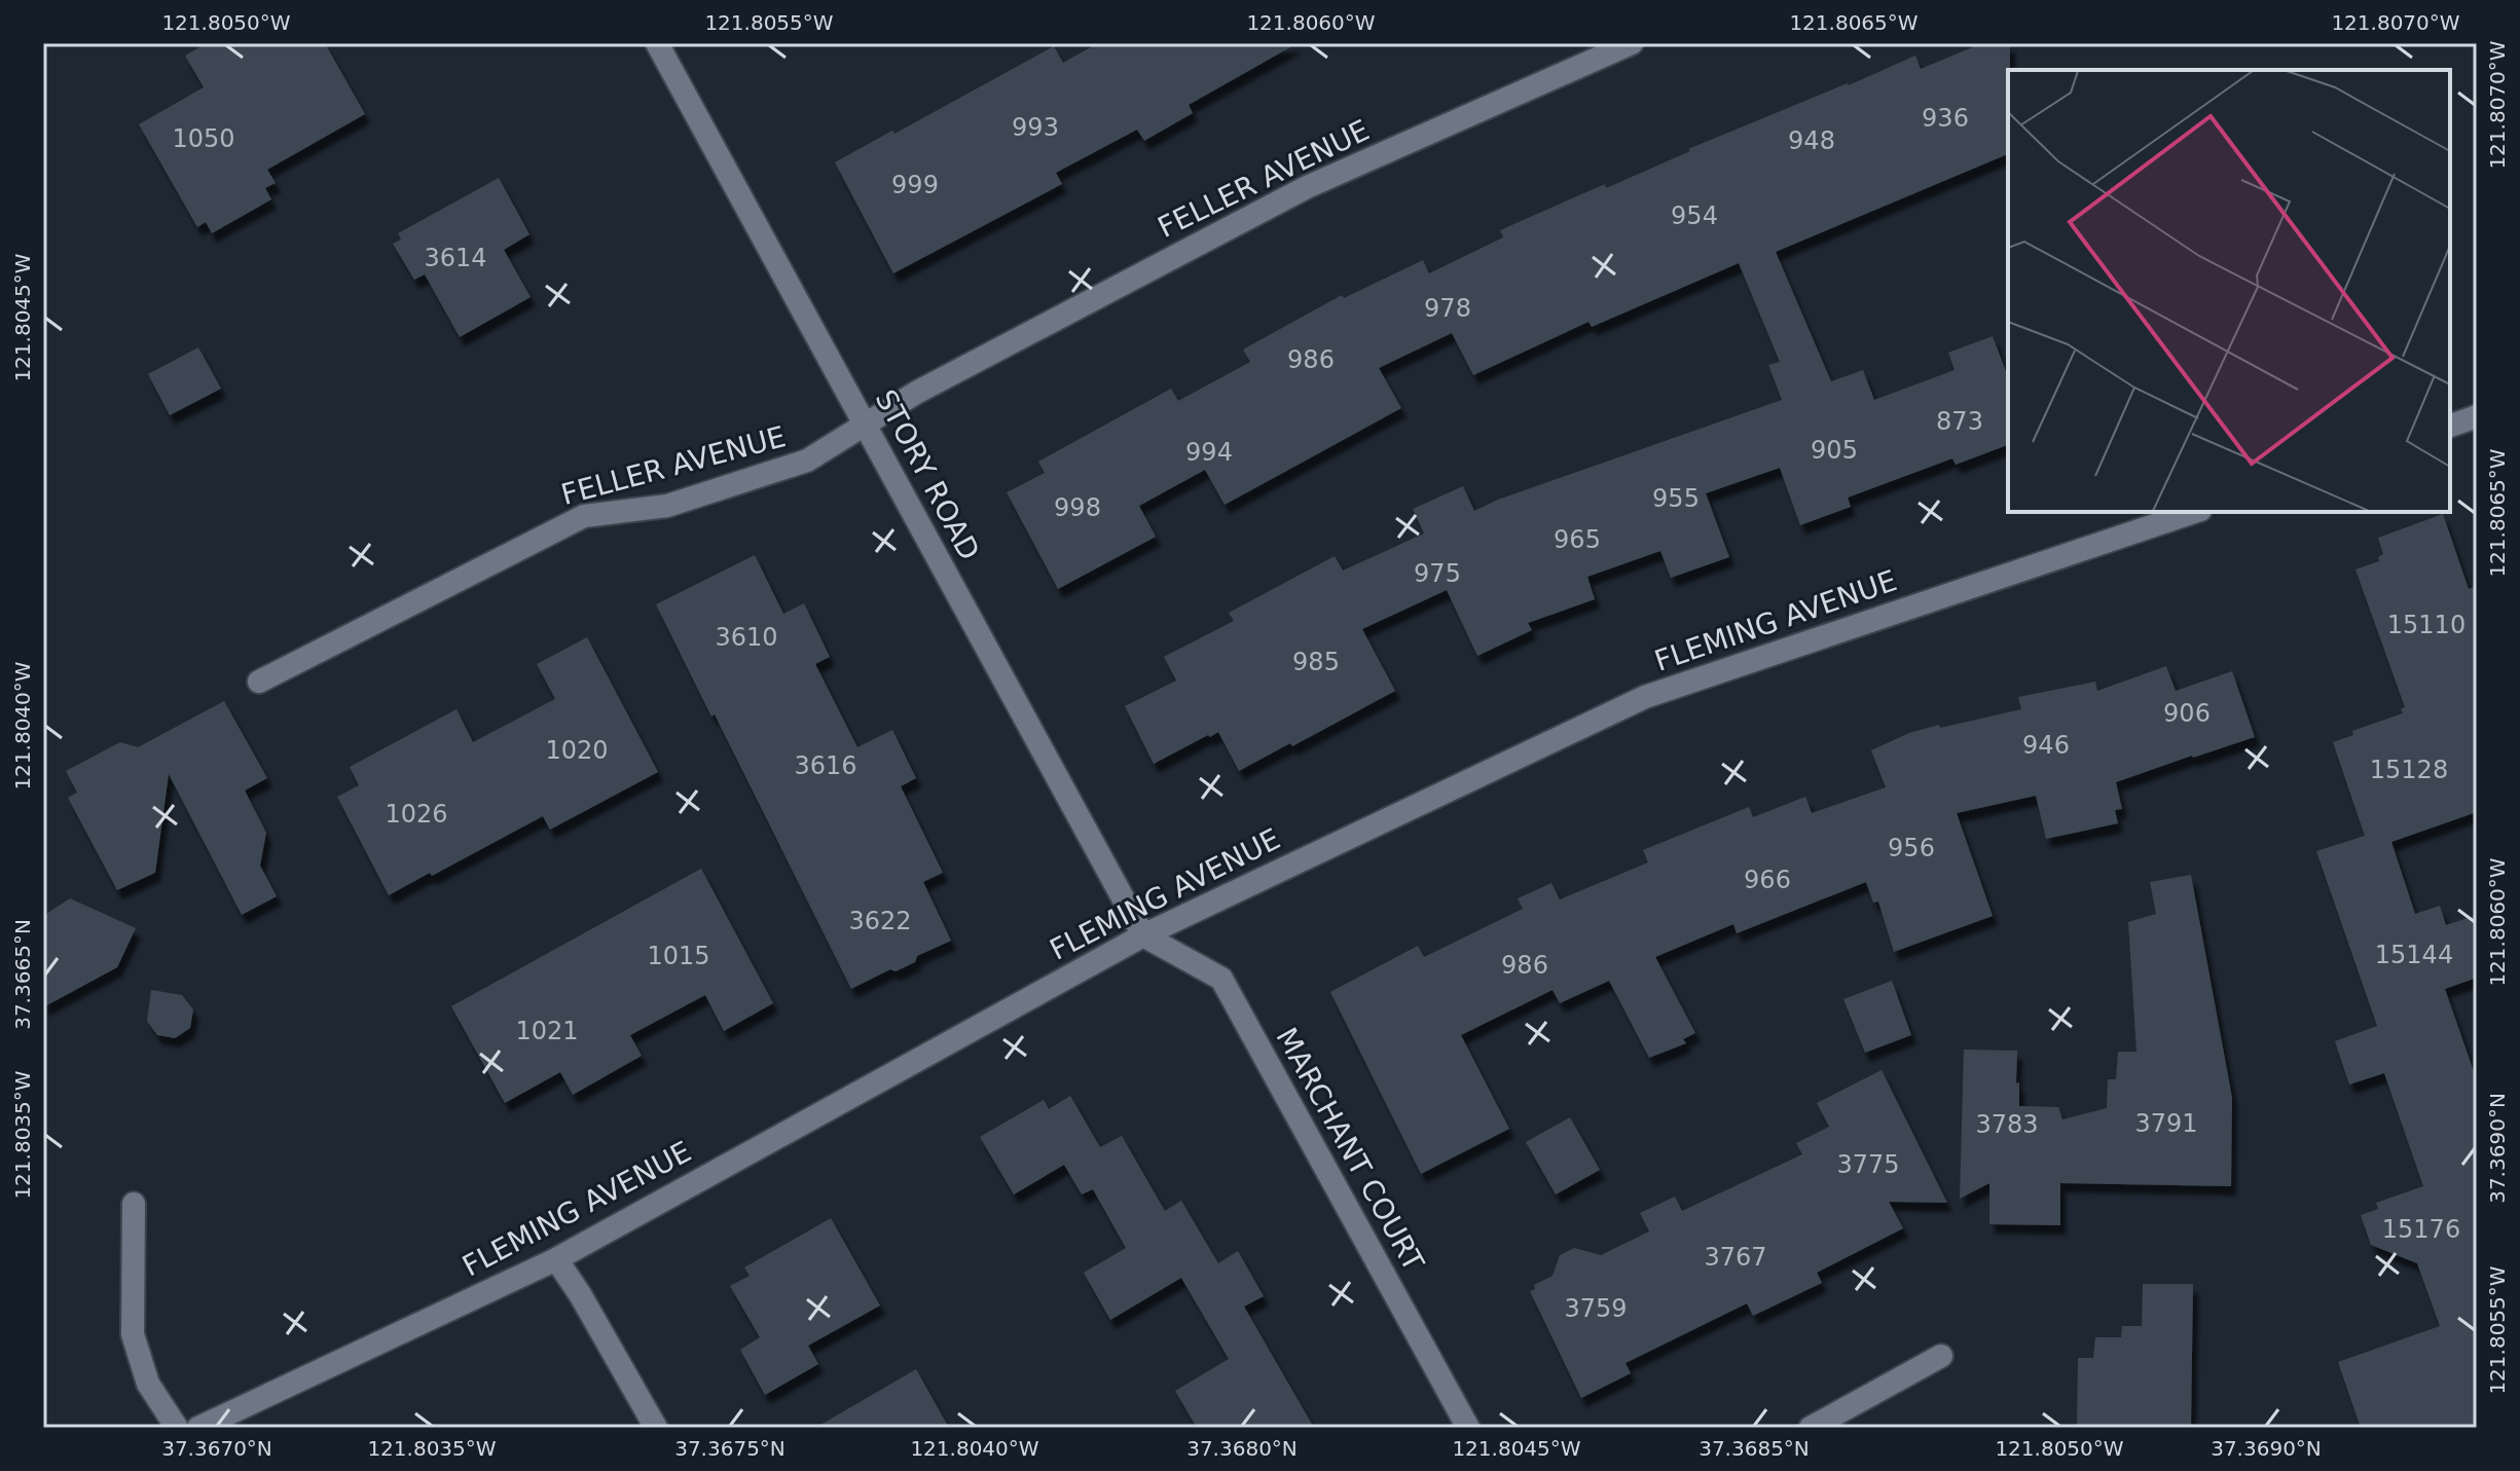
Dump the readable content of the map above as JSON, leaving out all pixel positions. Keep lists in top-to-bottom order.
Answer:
{
  "streets": {
    "street": [
      "FELLER AVENUE",
      "STORY ROAD",
      "FLEMING AVENUE",
      "MARCHANT COURT"
    ]
  },
  "crossings": [
    ["FELLER AVENUE", "STORY ROAD"],
    ["STORY ROAD", "FLEMING AVENUE"],
    ["STORY ROAD", "MARCHANT COURT"],
    ["FLEMING AVENUE", "MARCHANT COURT"]
  ],
  "house_numbers": [
    "936",
    "993",
    "1050",
    "948",
    "999",
    "954",
    "3614",
    "978",
    "986",
    "873",
    "905",
    "994",
    "955",
    "998",
    "965",
    "975",
    "15110",
    "3610",
    "985",
    "906",
    "946",
    "1020",
    "3616",
    "15128",
    "1026",
    "956",
    "966",
    "3622",
    "15144",
    "1015",
    "986",
    "1021",
    "3791",
    "3783",
    "3775",
    "15176",
    "3767",
    "3759"
  ],
  "coordinates": [
    "121.8050°W",
    "121.8055°W",
    "121.8060°W",
    "121.8065°W",
    "121.8070°W",
    "121.8045°W",
    "121.8040°W",
    "37.3665°N",
    "121.8035°W",
    "37.3690°N",
    "37.3670°N",
    "37.3675°N",
    "37.3680°N",
    "37.3685°N"
  ]
}
